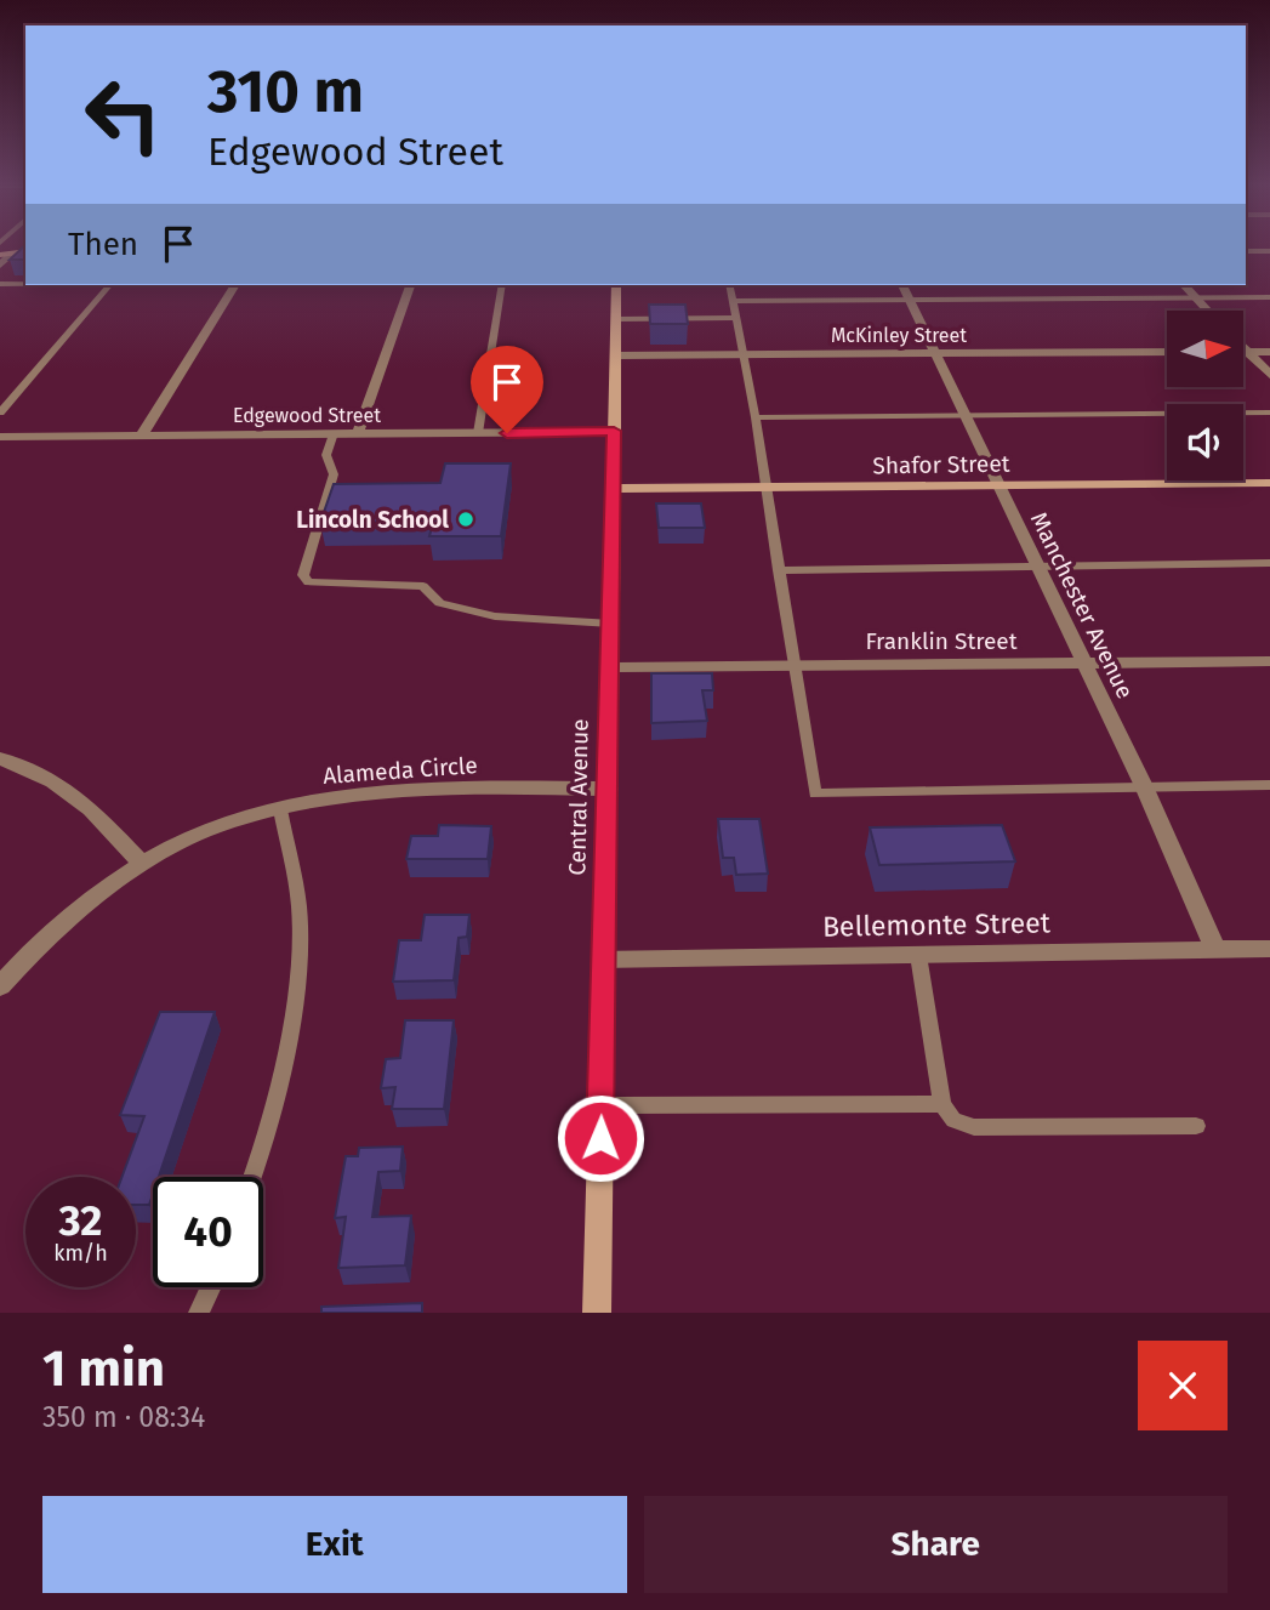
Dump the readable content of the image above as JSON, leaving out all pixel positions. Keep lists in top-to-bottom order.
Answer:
{
  "streets": {
    "street": [
      "McKinley Street",
      "Edgewood Street",
      "Shafor Street",
      "Manchester Avenue",
      "Franklin Street",
      "Alameda Circle",
      "Central Avenue",
      "Bellemonte Street"
    ]
  },
  "crossings": [
    ["McKinley Street", "Manchester Avenue"],
    ["McKinley Street", "Central Avenue"],
    ["Edgewood Street", "Central Avenue"],
    ["Shafor Street", "Manchester Avenue"],
    ["Shafor Street", "Central Avenue"],
    ["Manchester Avenue", "Franklin Street"],
    ["Manchester Avenue", "Bellemonte Street"],
    ["Franklin Street", "Central Avenue"],
    ["Alameda Circle", "Central Avenue"],
    ["Central Avenue", "Bellemonte Street"]
  ],
  "places": ["Lincoln School"],
  "north": "right",
  "page": {
    "turn": ["310 m", "Edgewood Street"],
    "then": "Then",
    "speed": "32 km/h",
    "limit": "40",
    "heading": ["1 min", "350 m · 08:34"],
    "buttons": ["Exit", "Share"]
  }
}
